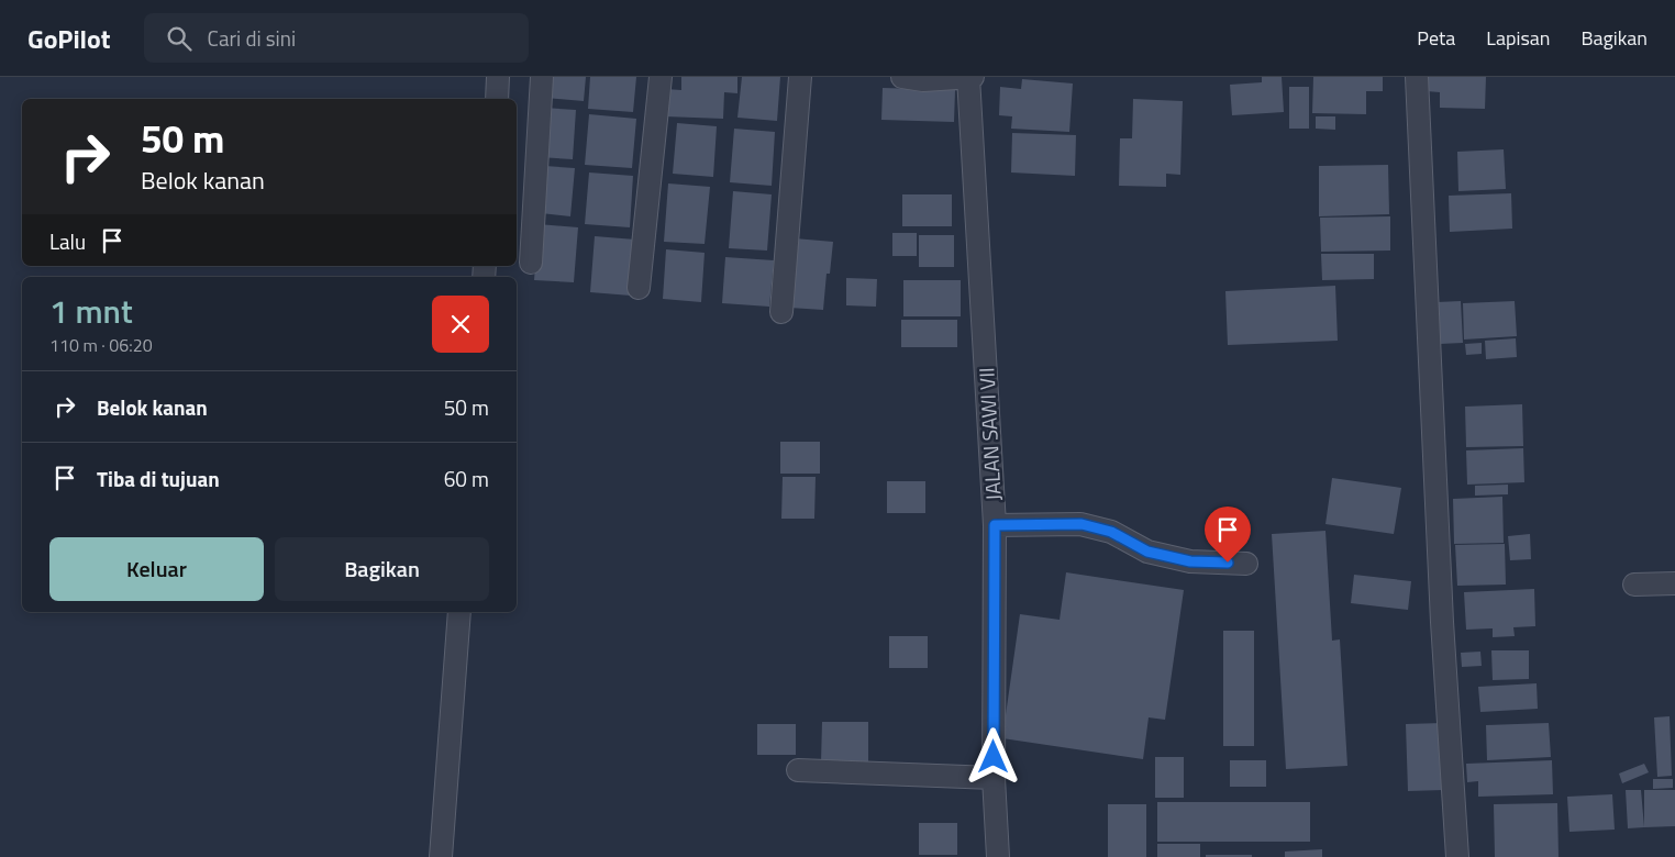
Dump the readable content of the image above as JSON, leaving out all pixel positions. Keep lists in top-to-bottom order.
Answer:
{
  "streets": {
    "street": ["JALAN SAWI VII"]
  },
  "page": {
    "header": "GoPilot",
    "search": "Cari di sini",
    "nav": ["Peta", "Lapisan", "Bagikan"],
    "turn": ["50 m", "Belok kanan"],
    "then": "Lalu",
    "heading": ["1 mnt", "110 m · 06:20"],
    "list": [
      {
        "name": "Belok kanan",
        "value": "50 m"
      },
      {
        "name": "Tiba di tujuan",
        "value": "60 m"
      }
    ],
    "buttons": ["Keluar", "Bagikan"]
  }
}
